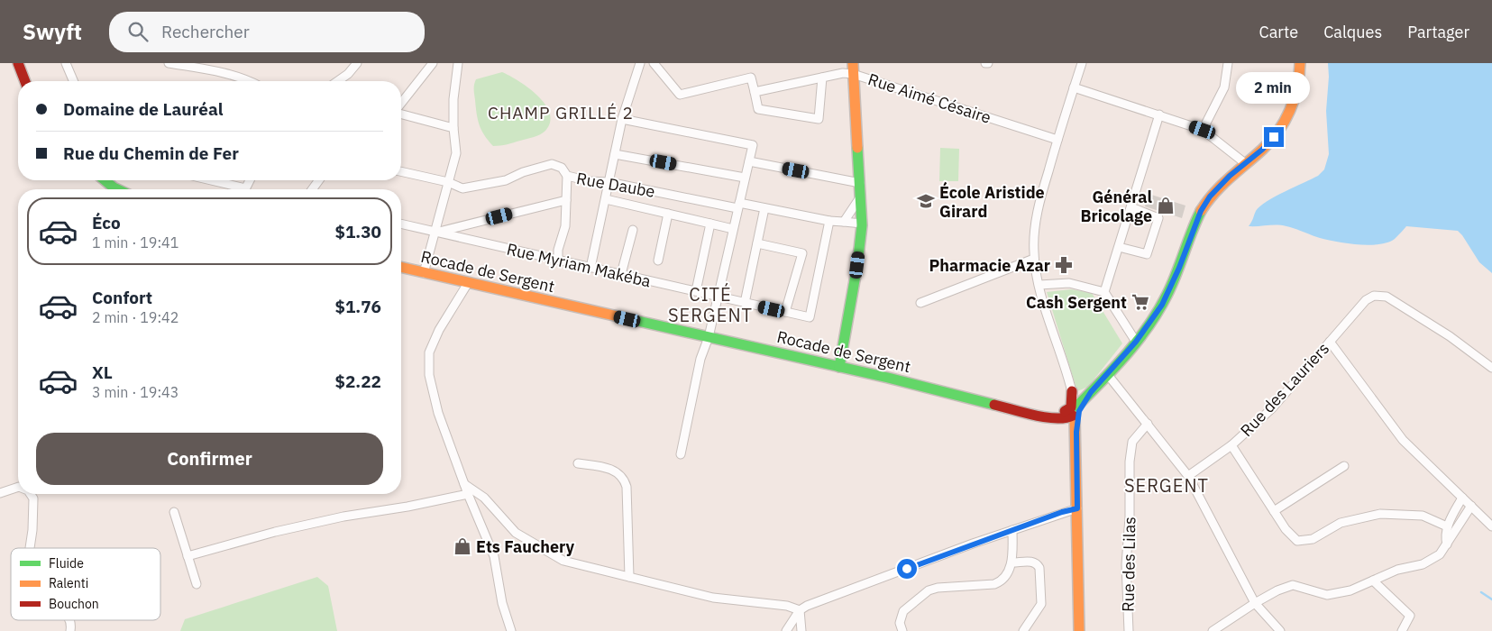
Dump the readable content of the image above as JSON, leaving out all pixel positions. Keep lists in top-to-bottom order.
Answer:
{
  "streets": {
    "main road": ["Rocade de Sergent"],
    "street": [
      "Rue Aimé Césaire",
      "Rue Daube",
      "Rue Myriam Makéba",
      "Rue des Lauriers",
      "Rue des Lilas"
    ]
  },
  "crossings": [
    ["Rue Daube", "Rue Myriam Makéba"]
  ],
  "districts": ["CHAMP GRILLÉ 2", "CITÉ SERGENT", "SERGENT"],
  "places": {
    "school or university": ["École Aristide Girard"],
    "shop": ["Général Bricolage", "Ets Fauchery"],
    "pharmacy": ["Pharmacie Azar"],
    "supermarket": ["Cash Sergent"]
  },
  "legend": ["Fluide", "Ralenti", "Bouchon"],
  "page": {
    "header": "Swyft",
    "search": "Rechercher",
    "nav": ["Carte", "Calques", "Partager"],
    "bubble": "2 min",
    "banner": ["Domaine de Lauréal", "Rue du Chemin de Fer"],
    "list": [
      {
        "name": "Éco",
        "note": "1 min · 19:41",
        "value": "$1.30"
      },
      {
        "name": "Confort",
        "note": "2 min · 19:42",
        "value": "$1.76"
      },
      {
        "name": "XL",
        "note": "3 min · 19:43",
        "value": "$2.22"
      }
    ],
    "buttons": "Confirmer"
  }
}
